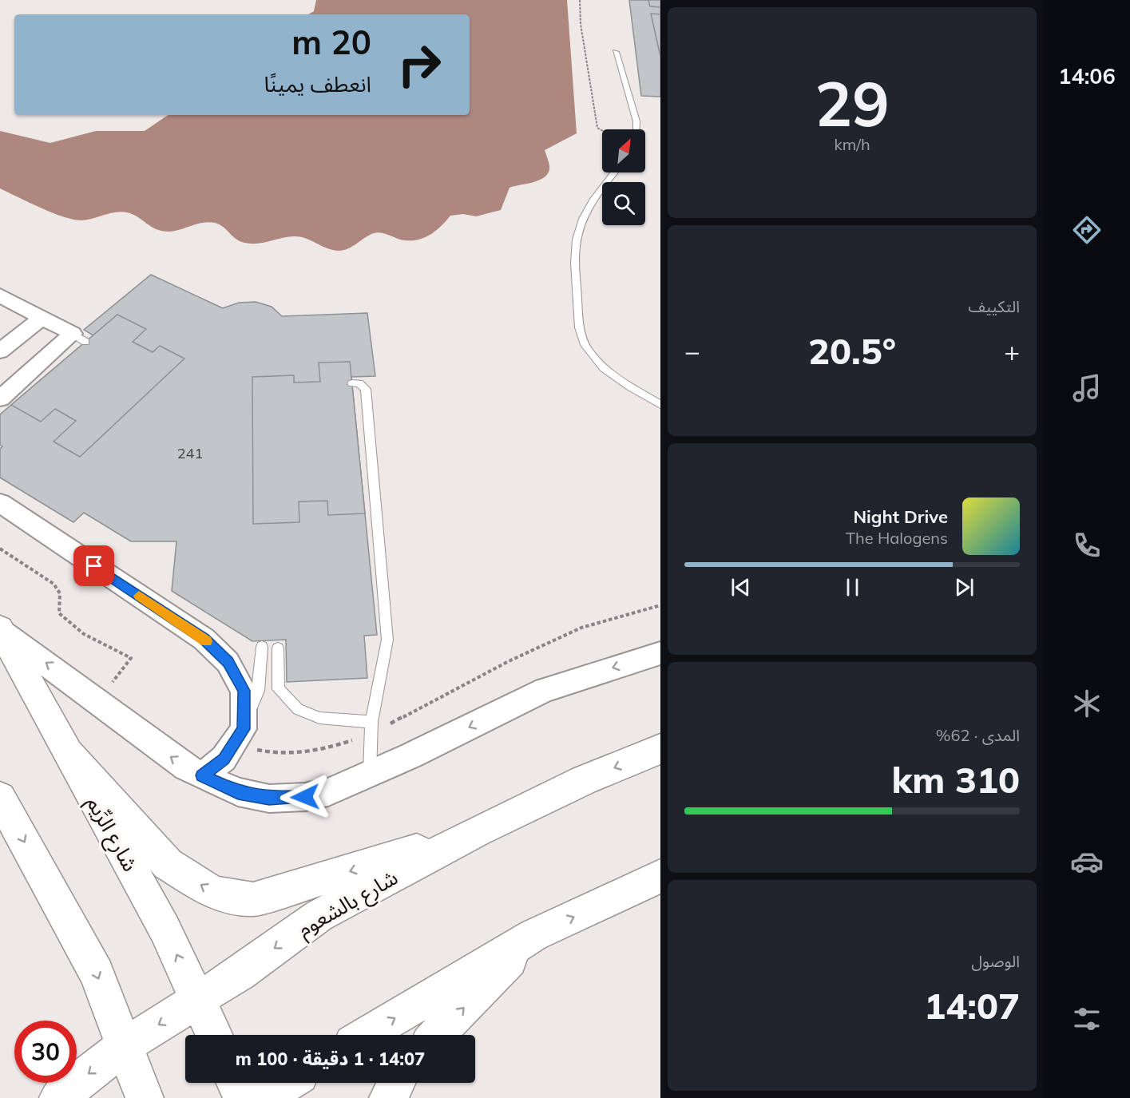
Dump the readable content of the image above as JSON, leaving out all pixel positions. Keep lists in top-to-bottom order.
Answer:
{
  "streets": {
    "main road": ["شارع الرِّيم", "شارع بالشعوم"]
  },
  "crossings": [
    ["شارع الرِّيم", "شارع بالشعوم"]
  ],
  "house_numbers": ["241"],
  "north": "top right",
  "page": {
    "tabs": "14:06",
    "tile": [
      ["29", "km/h"],
      "التكييف",
      ["المدى · 62%", "310 km"],
      ["الوصول", "14:07"]
    ],
    "turn": ["20 m", "انعطف يمينًا"],
    "heat": ["−", "20.5°", "+"],
    "song": ["Night Drive", "The Halogens"],
    "limit": "30",
    "trip": "14:07 · 1 دقيقة · 100 m"
  }
}
